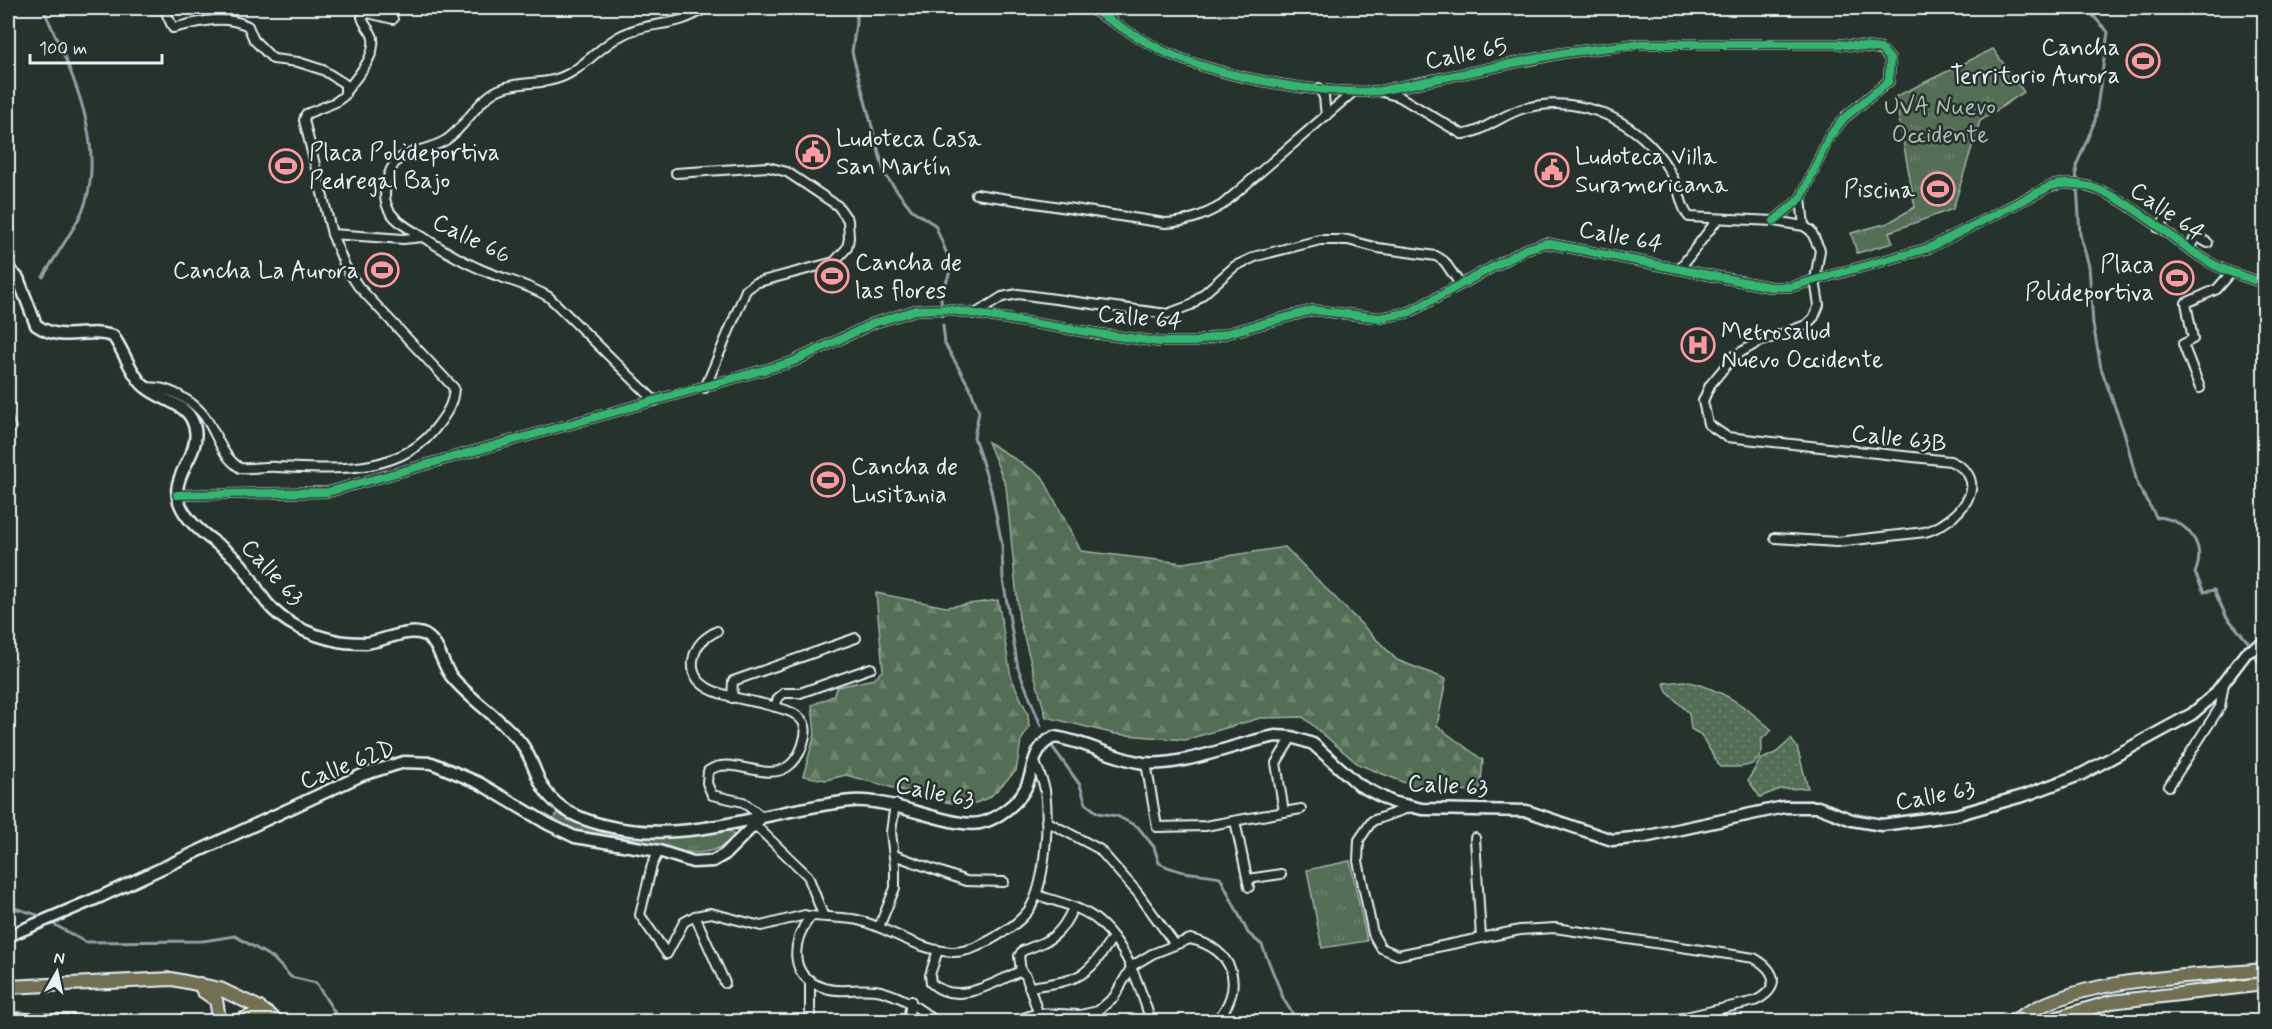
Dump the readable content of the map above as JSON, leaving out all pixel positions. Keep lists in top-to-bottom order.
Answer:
{
  "streets": {
    "main road": ["Calle 63", "Calle 62D"],
    "street": [
      "Calle 65",
      "Calle 64",
      "Calle 66",
      "Calle 63B"
    ]
  },
  "crossings": [
    ["Calle 64", "Calle 66"],
    ["Calle 64", "Calle 63B"],
    ["Calle 64", "Calle 63"],
    ["Calle 63", "Calle 62D"]
  ],
  "parks": ["UVA Nuevo Occidente"],
  "places": {
    "sports": [
      "Cancha Territorio Aurora",
      "Placa Polideportiva Pedregal Bajo",
      "Piscina",
      "Cancha La Aurora",
      "Cancha de las flores",
      "Placa Polideportiva",
      "Cancha de Lusitania"
    ],
    "public building": ["Ludoteca Casa San Martín", "Ludoteca Villa Suramericana"],
    "hospital": ["Metrosalud Nuevo Occidente"]
  },
  "scale_bar": "100 m",
  "north": "top"
}
